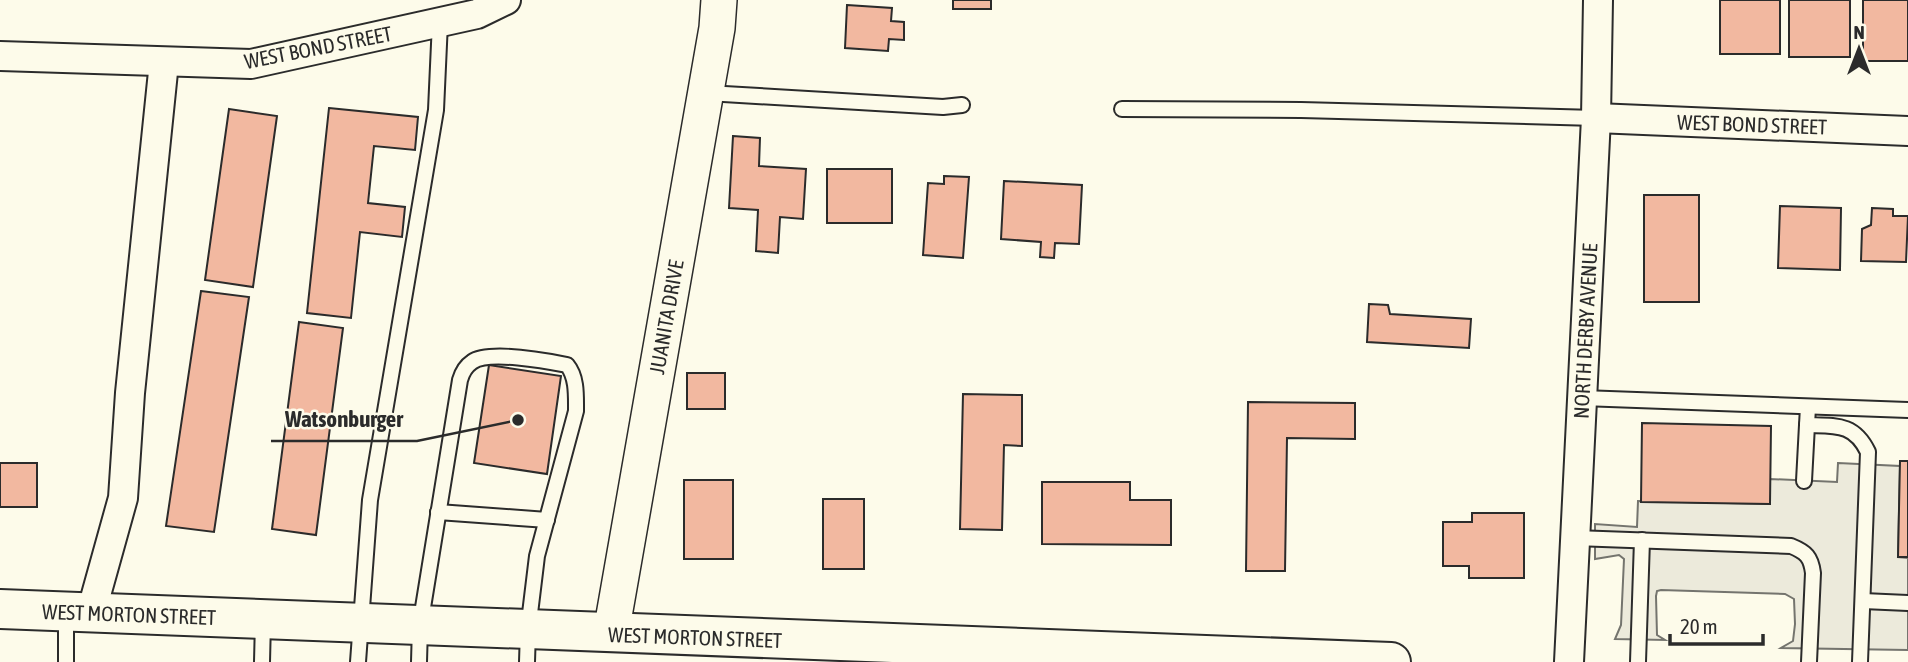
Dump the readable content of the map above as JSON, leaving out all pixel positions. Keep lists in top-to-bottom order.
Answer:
{
  "streets": {
    "main road": ["WEST MORTON STREET"],
    "street": ["WEST BOND STREET", "JUANITA DRIVE", "NORTH DERBY AVENUE"]
  },
  "crossings": [
    ["WEST BOND STREET", "NORTH DERBY AVENUE"],
    ["JUANITA DRIVE", "WEST MORTON STREET"]
  ],
  "places": ["Watsonburger"],
  "scale_bar": "20 m",
  "north": "top"
}
